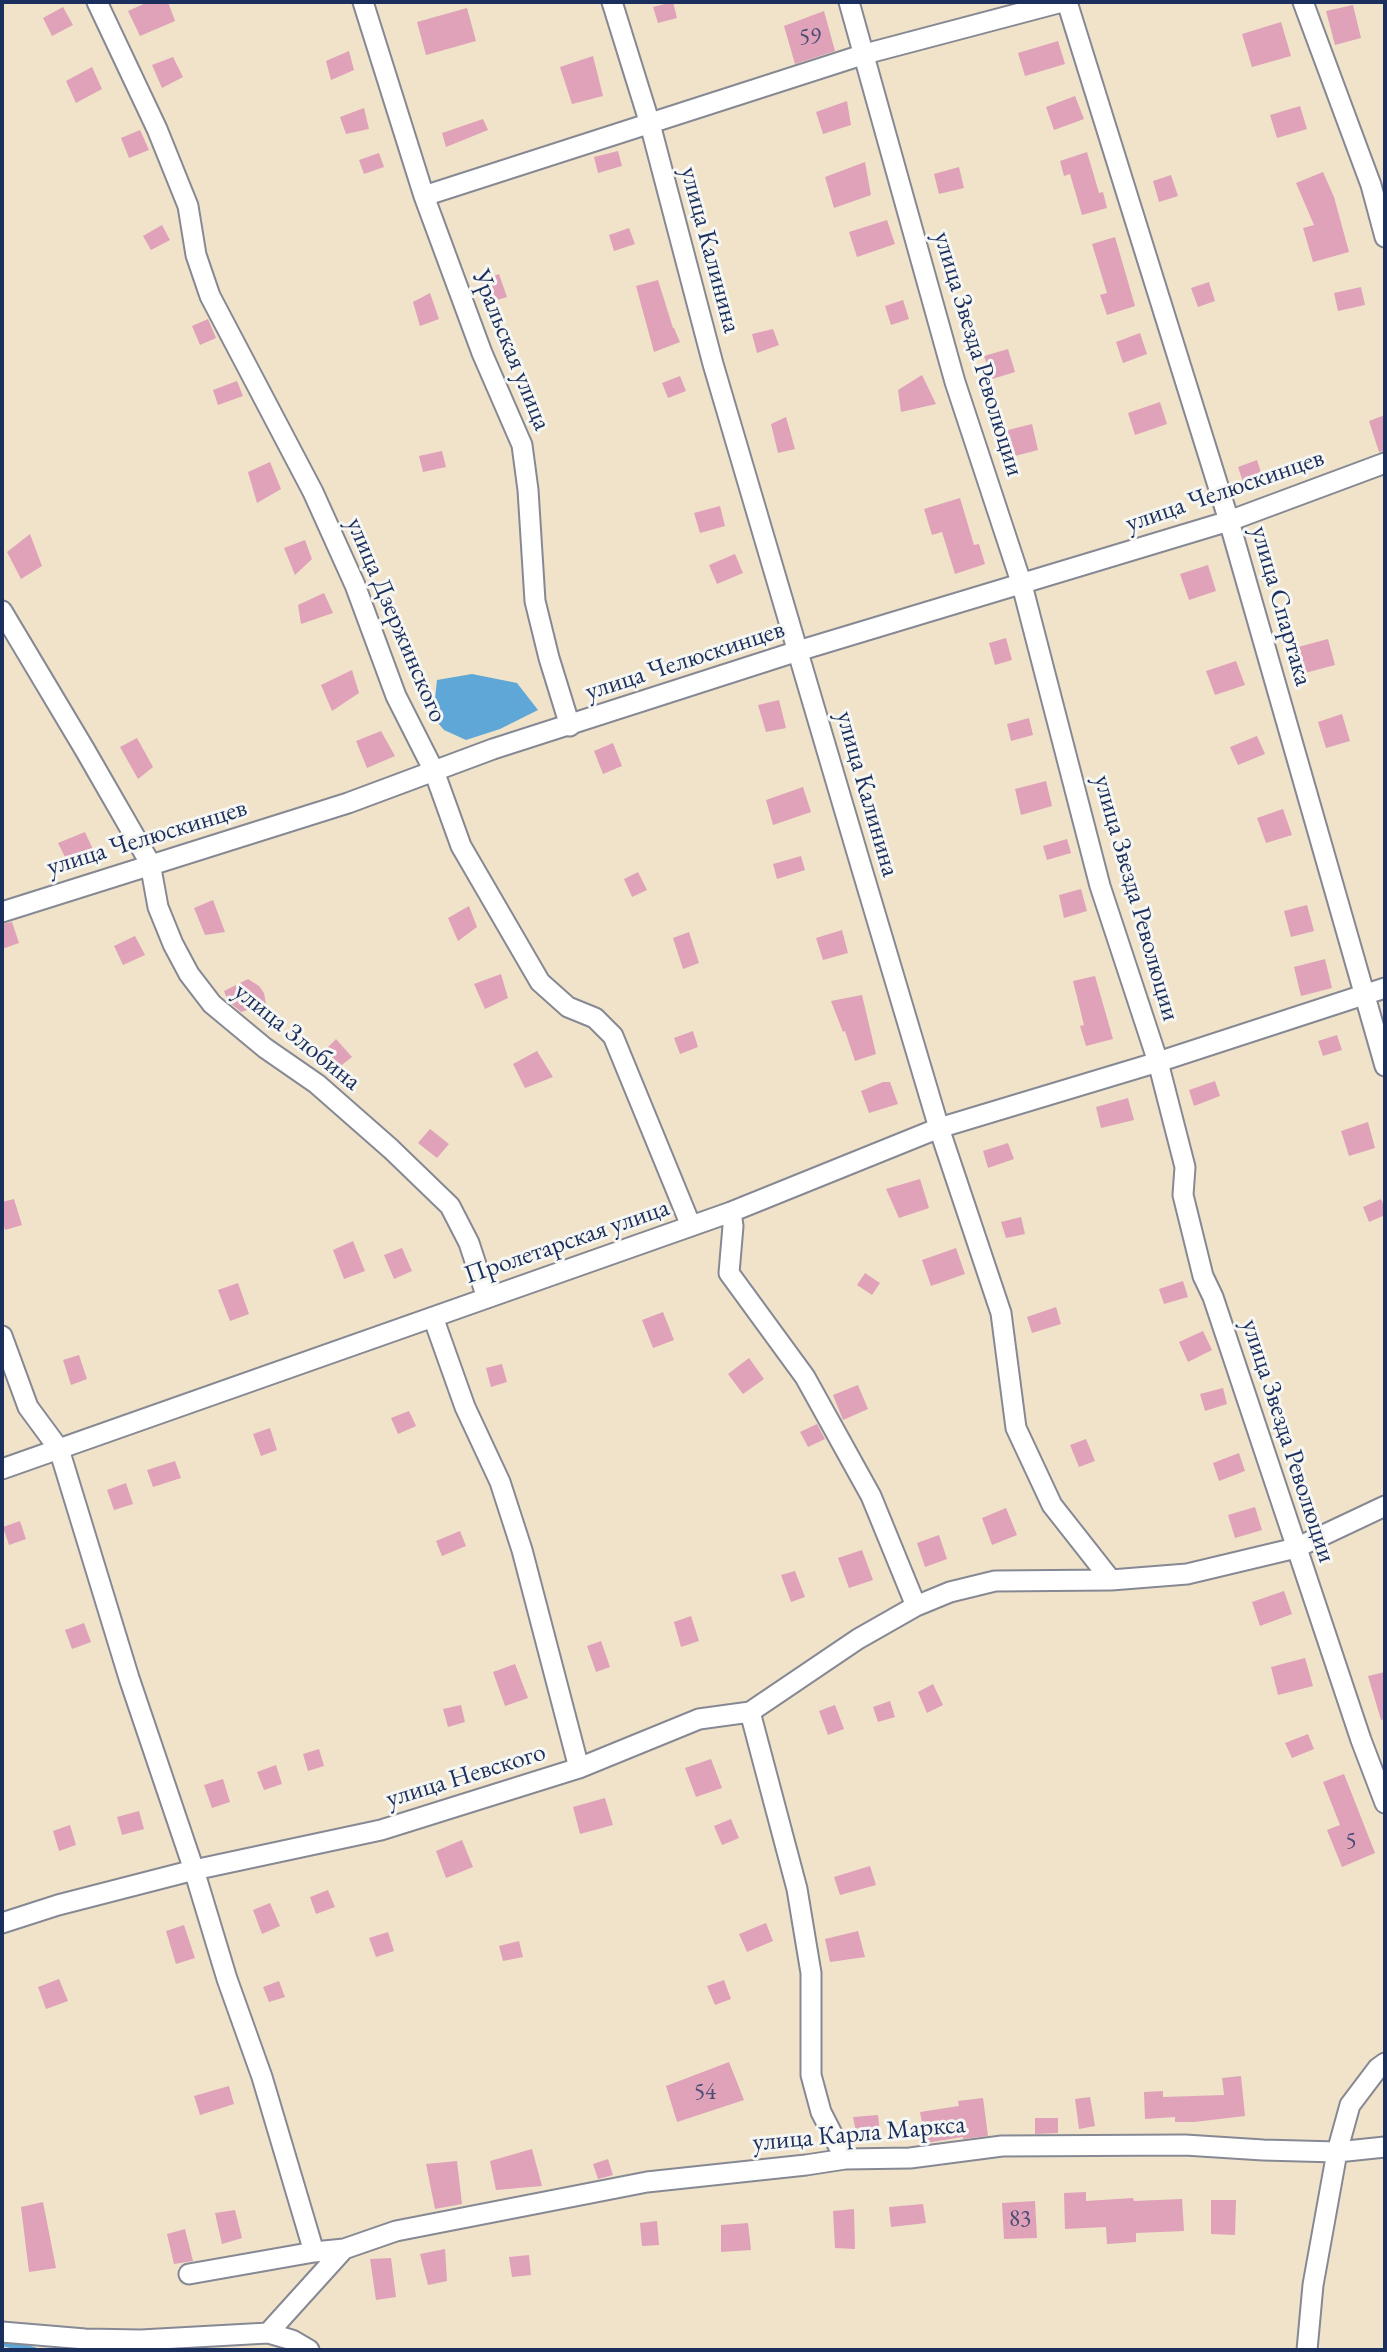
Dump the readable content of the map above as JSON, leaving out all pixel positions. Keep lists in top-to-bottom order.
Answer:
{
  "streets": {
    "street": [
      "улица Калинина",
      "Уральская улица",
      "улица Звезда Революции",
      "улица Челюскинцев",
      "улица Спартака",
      "улица Дзержинского",
      "улица Злобина",
      "Пролетарская улица",
      "улица Невского",
      "улица Карла Маркса"
    ]
  },
  "crossings": [
    ["улица Калинина", "улица Челюскинцев"],
    ["улица Калинина", "Пролетарская улица"],
    ["улица Калинина", "улица Невского"],
    ["Уральская улица", "улица Челюскинцев"],
    ["улица Звезда Революции", "улица Челюскинцев"],
    ["улица Звезда Революции", "Пролетарская улица"],
    ["улица Звезда Революции", "улица Невского"],
    ["улица Челюскинцев", "улица Спартака"],
    ["улица Челюскинцев", "улица Дзержинского"],
    ["улица Челюскинцев", "улица Злобина"],
    ["улица Спартака", "Пролетарская улица"],
    ["улица Дзержинского", "Пролетарская улица"],
    ["улица Злобина", "Пролетарская улица"]
  ],
  "house_numbers": [
    "59",
    "5",
    "54",
    "83"
  ]
}
